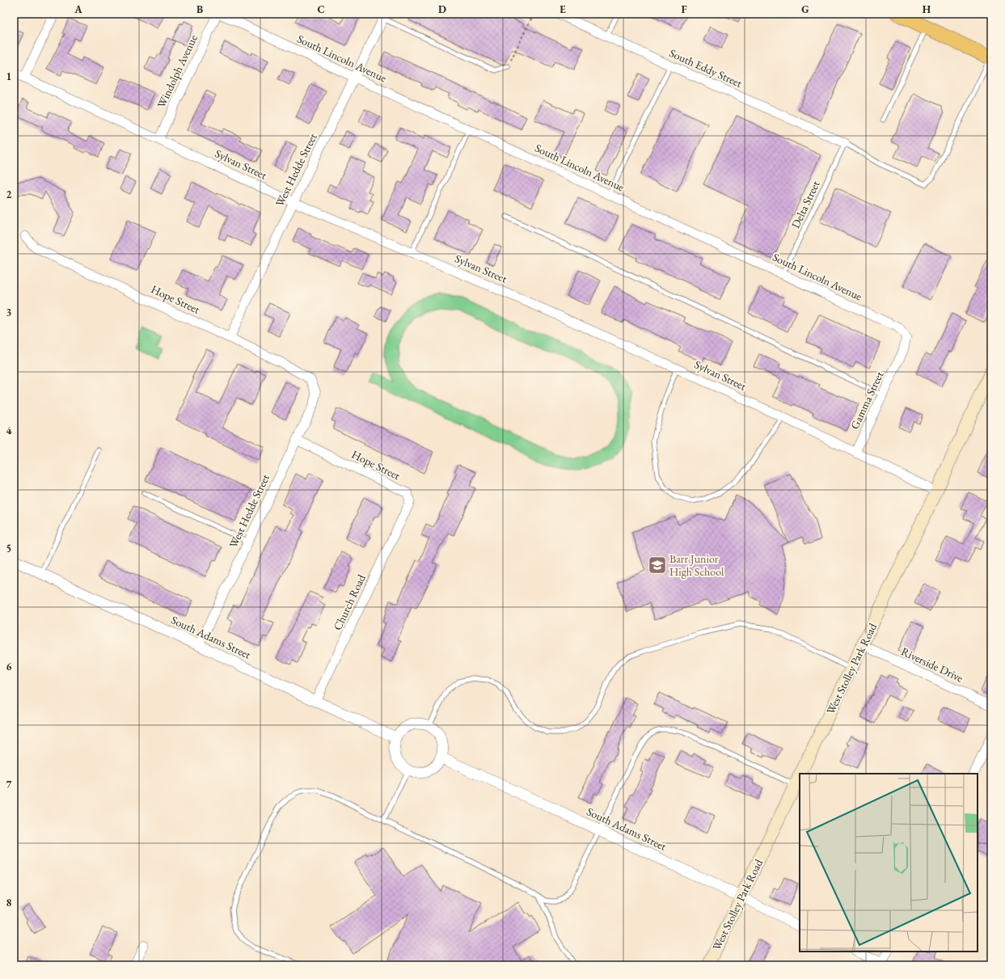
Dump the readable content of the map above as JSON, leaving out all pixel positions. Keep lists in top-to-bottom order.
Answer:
{
  "streets": {
    "main road": ["West Stolley Park Road"],
    "street": [
      "South Lincoln Avenue",
      "South Eddy Street",
      "Windolph Avenue",
      "Sylvan Street",
      "West Hedde Street",
      "Hope Street",
      "Gamma Street",
      "Church Road",
      "South Adams Street",
      "Riverside Drive"
    ],
    "lane": ["Delta Street"]
  },
  "crossings": [
    ["South Lincoln Avenue", "West Hedde Street"],
    ["South Lincoln Avenue", "Delta Street"],
    ["South Lincoln Avenue", "Gamma Street"],
    ["South Eddy Street", "Delta Street"],
    ["Windolph Avenue", "Sylvan Street"],
    ["Sylvan Street", "West Hedde Street"],
    ["Sylvan Street", "Gamma Street"],
    ["Sylvan Street", "West Stolley Park Road"],
    ["West Hedde Street", "Hope Street"],
    ["West Hedde Street", "South Adams Street"],
    ["Hope Street", "Church Road"],
    ["Church Road", "South Adams Street"],
    ["South Adams Street", "West Stolley Park Road"],
    ["Riverside Drive", "West Stolley Park Road"]
  ],
  "places": {
    "school or university": ["Barr Junior High School"]
  },
  "grid": {
    "columns": [
      "A",
      "B",
      "C",
      "D",
      "E",
      "F",
      "G",
      "H"
    ],
    "rows": [
      "1",
      "2",
      "3",
      "4",
      "5",
      "6",
      "7",
      "8"
    ]
  }
}
